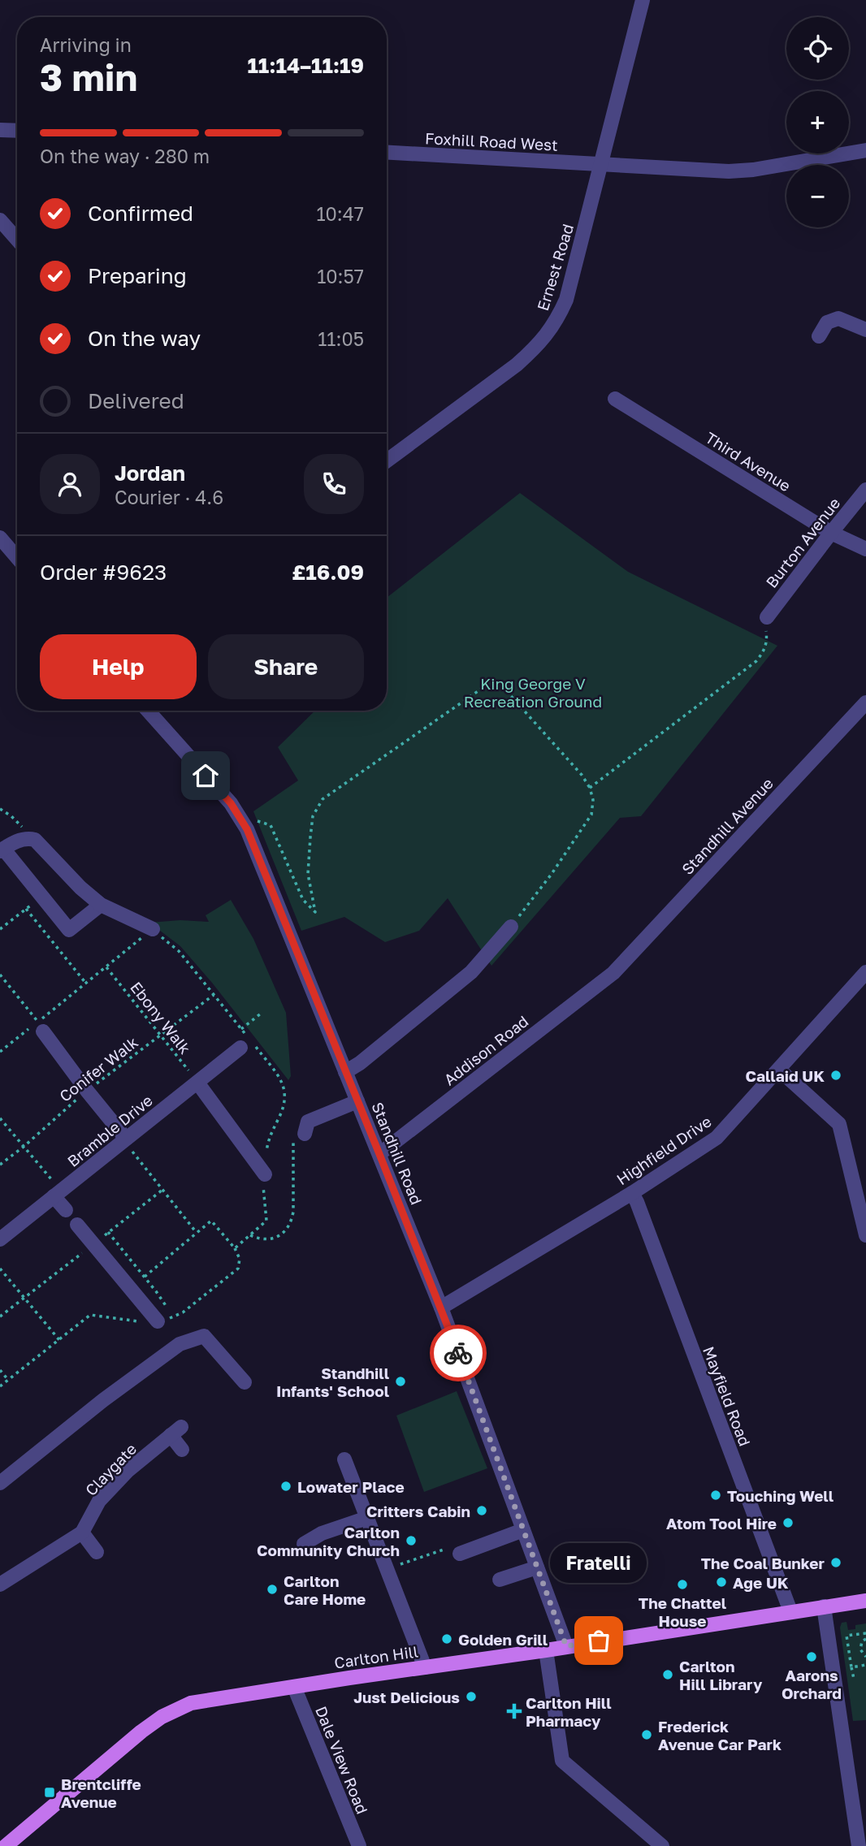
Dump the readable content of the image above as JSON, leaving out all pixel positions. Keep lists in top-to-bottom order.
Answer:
{
  "streets": {
    "main road": ["Carlton Hill"],
    "street": [
      "Foxhill Road West",
      "Ernest Road",
      "Third Avenue",
      "Burton Avenue",
      "Standhill Avenue",
      "Addison Road",
      "Bramble Drive",
      "Highfield Drive",
      "Standhill Road",
      "Mayfield Road",
      "Claygate",
      "Dale View Road"
    ],
    "path": ["Ebony Walk", "Conifer Walk"]
  },
  "crossings": [
    ["Foxhill Road West", "Ernest Road"],
    ["Third Avenue", "Burton Avenue"],
    ["Standhill Avenue", "Addison Road"],
    ["Ebony Walk", "Conifer Walk"],
    ["Ebony Walk", "Bramble Drive"],
    ["Addison Road", "Standhill Road"],
    ["Highfield Drive", "Standhill Road"],
    ["Highfield Drive", "Mayfield Road"],
    ["Standhill Road", "Carlton Hill"],
    ["Mayfield Road", "Carlton Hill"],
    ["Carlton Hill", "Dale View Road"]
  ],
  "parks": ["King George V Recreation Ground"],
  "places": {
    "other": [
      "Callaid UK",
      "Standhill Infants' School",
      "Lowater Place",
      "Touching Well",
      "Critters Cabin",
      "Atom Tool Hire",
      "Carlton Community Church",
      "The Coal Bunker",
      "Age UK",
      "The Chattel House",
      "Carlton Care Home",
      "Golden Grill",
      "Fratelli",
      "Aarons Orchard",
      "Carlton Hill Library",
      "Just Delicious",
      "Frederick Avenue Car Park"
    ],
    "health": ["Carlton Hill Pharmacy"],
    "transit": ["Brentcliffe Avenue"]
  },
  "page": {
    "map_buttons": ["+", "−"],
    "heading": ["3 min", "Arriving in", "11:14–11:19"],
    "panel": [
      "Jordan",
      "Courier · 4.6",
      "Order #9623",
      "£16.09"
    ],
    "bar": "On the way · 280 m",
    "list": [
      ["Confirmed", "10:47"],
      ["Preparing", "10:57"],
      ["On the way", "11:05"],
      "Delivered"
    ],
    "buttons": ["Help", "Share"],
    "bubble": "Fratelli"
  }
}
